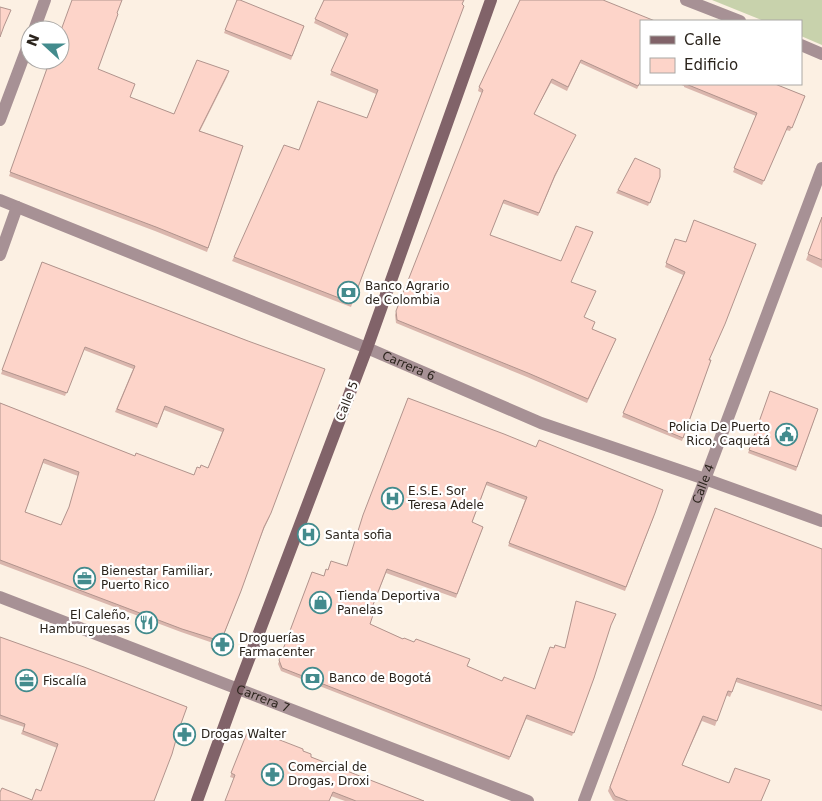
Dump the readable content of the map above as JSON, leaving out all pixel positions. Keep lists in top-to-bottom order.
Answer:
{
  "streets": {
    "street": [
      "Carrera 6",
      "Calle 5",
      "Calle 4",
      "Carrera 7"
    ]
  },
  "crossings": [
    ["Carrera 6", "Calle 5"],
    ["Carrera 6", "Calle 4"],
    ["Calle 5", "Carrera 7"]
  ],
  "places": {
    "bank": ["Banco Agrario de Colombia", "Banco de Bogotá"],
    "public building": ["Policia De Puerto Rico, Caquetá"],
    "hospital": ["E.S.E. Sor Teresa Adele", "Santa sofia"],
    "office": ["Bienestar Familiar, Puerto Rico", "Fiscalía"],
    "shop": ["Tienda Deportiva Panelas"],
    "restaurant": ["El Caleño, Hamburguesas"],
    "pharmacy": ["Droguerías Farmacenter", "Drogas Walter", "Comercial de Drogas, Droxi"]
  },
  "legend": ["Calle", "Edificio"],
  "north": "left"
}
